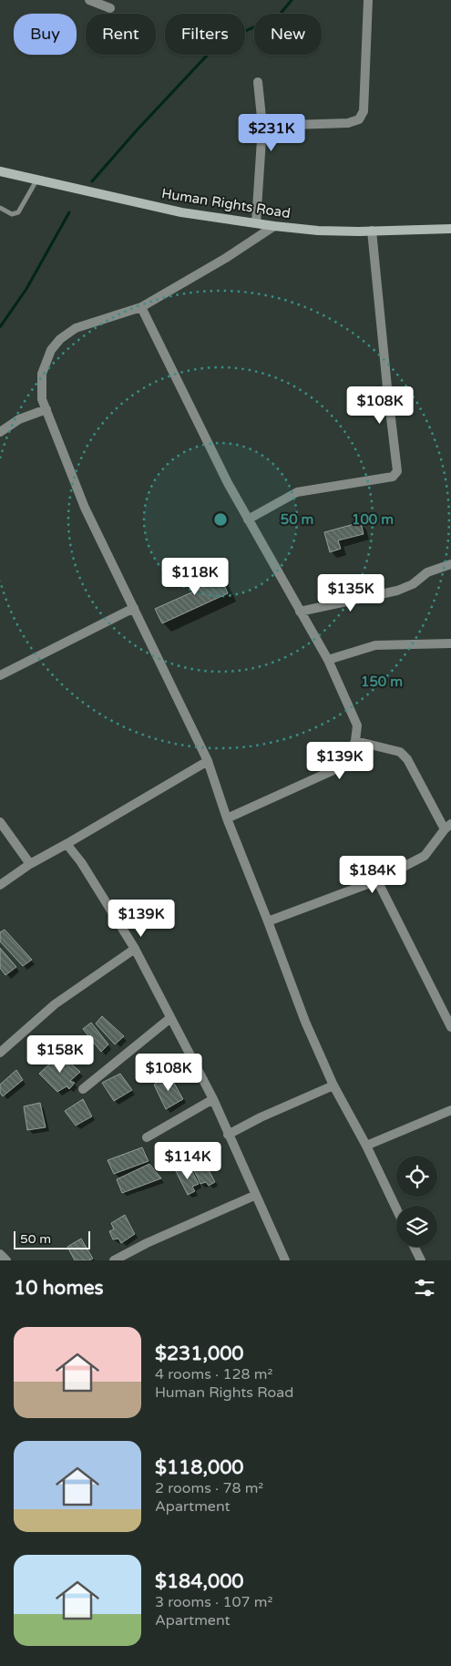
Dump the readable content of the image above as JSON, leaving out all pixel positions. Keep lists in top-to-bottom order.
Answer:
{
  "streets": {
    "street": ["Human Rights Road"]
  },
  "scale_bar": "50 m",
  "page": {
    "chip": [
      "Buy",
      "Rent",
      "Filters",
      "New"
    ],
    "price": [
      "$231K",
      "$108K",
      "$118K",
      "$135K",
      "$139K",
      "$184K",
      "$139K",
      "$158K",
      "$108K",
      "$114K"
    ],
    "scale": "50 m",
    "heading": "10 homes",
    "list": [
      {
        "name": "$231,000",
        "note": "4 rooms · 128 m² · Human Rights Road"
      },
      {
        "name": "$118,000",
        "note": "2 rooms · 78 m² · Apartment"
      },
      {
        "name": "$184,000",
        "note": "3 rooms · 107 m² · Apartment"
      }
    ]
  },
  "rings": ["50 m", "100 m", "150 m"]
}
